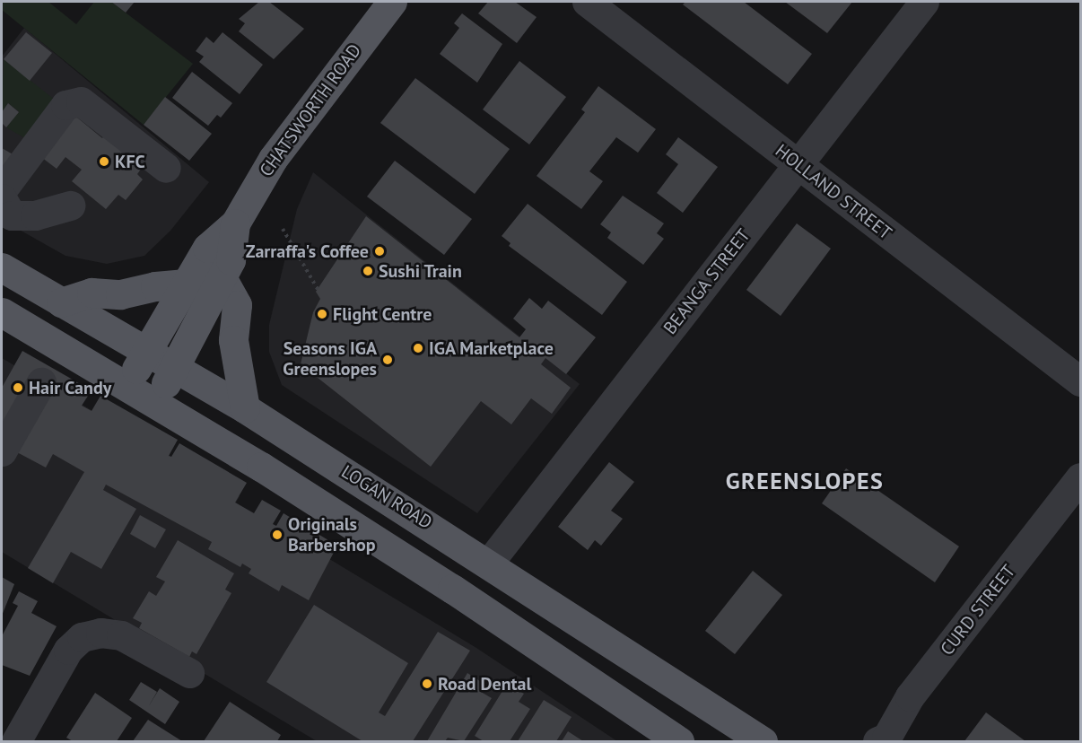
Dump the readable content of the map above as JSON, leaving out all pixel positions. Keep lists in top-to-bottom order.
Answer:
{
  "streets": {
    "main road": ["CHATSWORTH ROAD", "LOGAN ROAD"],
    "street": ["HOLLAND STREET", "BEANGA STREET", "CURD STREET"]
  },
  "crossings": [
    ["CHATSWORTH ROAD", "LOGAN ROAD"],
    ["HOLLAND STREET", "BEANGA STREET"],
    ["BEANGA STREET", "LOGAN ROAD"]
  ],
  "districts": ["GREENSLOPES"],
  "places": [
    "KFC",
    "Zarraffa's Coffee",
    "Sushi Train",
    "Flight Centre",
    "IGA Marketplace",
    "Seasons IGA Greenslopes",
    "Hair Candy",
    "Originals Barbershop",
    "Road Dental"
  ]
}
